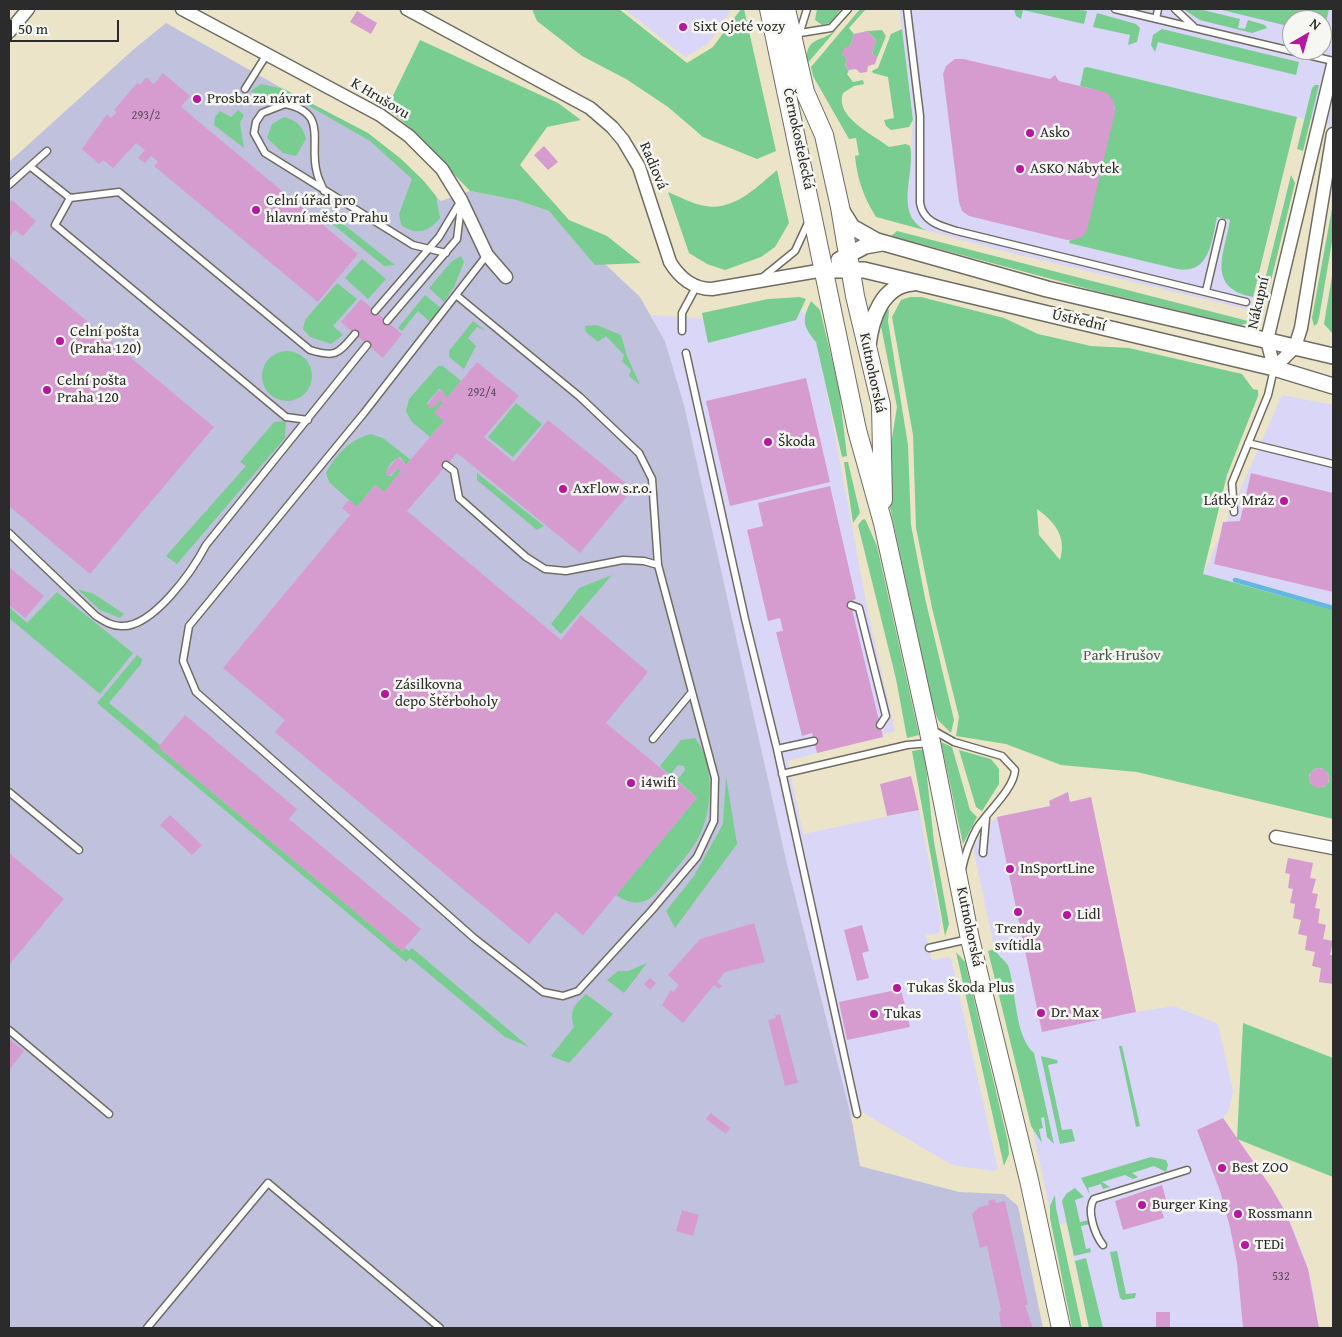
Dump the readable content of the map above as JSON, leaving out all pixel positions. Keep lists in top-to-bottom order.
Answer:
{
  "streets": {
    "main road": ["Černokostelecká", "Kutnohorská"],
    "street": [
      "K Hrušovu",
      "Radiová",
      "Nákupní",
      "Ústřední"
    ]
  },
  "crossings": [
    ["Černokostelecká", "Ústřední"],
    ["Černokostelecká", "Kutnohorská"],
    ["Nákupní", "Ústřední"],
    ["Ústřední", "Kutnohorská"]
  ],
  "parks": ["Park Hrušov"],
  "places": [
    "Sixt Ojeté vozy",
    "Prosba za návrat",
    "Asko",
    "ASKO Nábytek",
    "Celní úřad pro hlavní město Prahu",
    "Celní pošta (Praha 120)",
    "Celní pošta Praha 120",
    "Škoda",
    "AxFlow s.r.o.",
    "Látky Mráz",
    "Zásilkovna depo Štěrboholy",
    "i4wifi",
    "InSportLine",
    "Trendy svítidla",
    "Lidl",
    "Tukas Škoda Plus",
    "Dr. Max",
    "Tukas",
    "Best ZOO",
    "Burger King",
    "Rossmann",
    "TEDi"
  ],
  "house_numbers": ["293/2", "292/4", "532"],
  "scale_bar": "50 m",
  "north": "top right"
}
